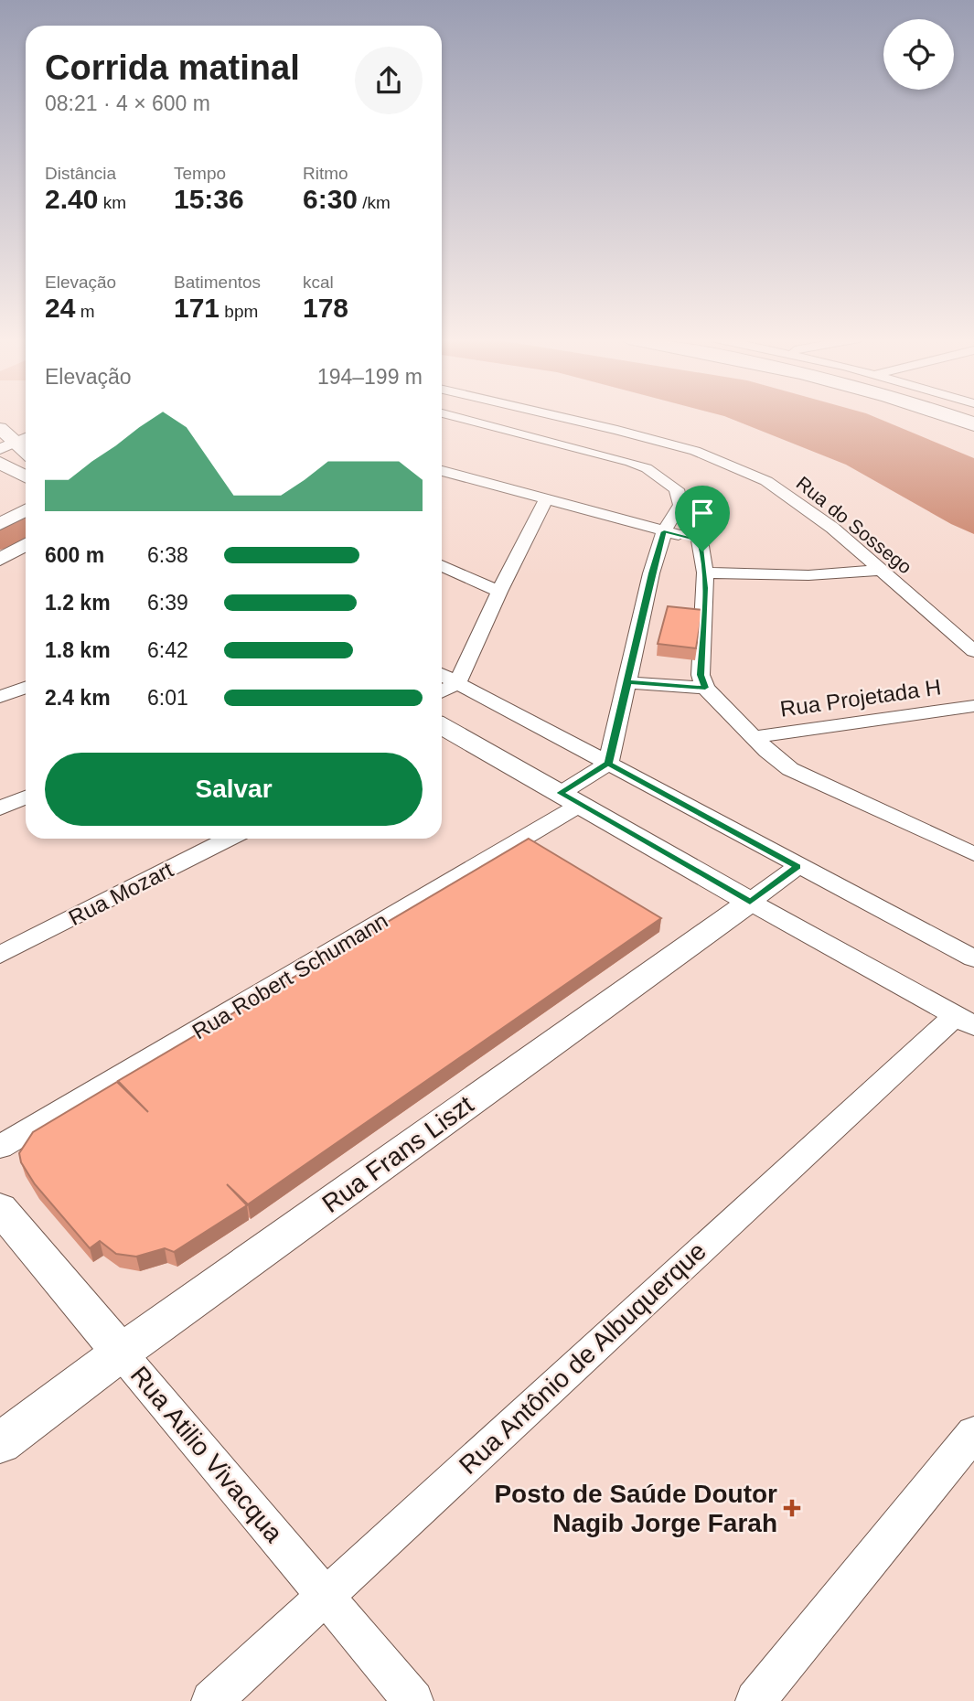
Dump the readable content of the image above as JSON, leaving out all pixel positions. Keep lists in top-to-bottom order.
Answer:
{
  "streets": {
    "street": [
      "Rua do Sossego",
      "Rua Projetada H",
      "Rua Mozart",
      "Rua Robert Schumann",
      "Rua Frans Liszt",
      "Rua Antônio de Albuquerque",
      "Rua Atilio Vivacqua"
    ]
  },
  "crossings": [
    ["Rua Frans Liszt", "Rua Atilio Vivacqua"],
    ["Rua Antônio de Albuquerque", "Rua Atilio Vivacqua"]
  ],
  "places": {
    "health": ["Posto de Saúde Doutor Nagib Jorge Farah"]
  },
  "page": {
    "heading": ["Corrida matinal", "08:21 · 4 × 600 m"],
    "stats": [
      ["Distância", "2.40 km"],
      ["Tempo", "15:36"],
      ["Ritmo", "6:30 /km"],
      ["Elevação", "24 m"],
      ["Batimentos", "171 bpm"],
      ["kcal", "178"]
    ],
    "chart": ["Elevação", "194–199 m"],
    "list": [
      {
        "name": "600 m",
        "note": "6:38"
      },
      {
        "name": "1.2 km",
        "note": "6:39"
      },
      {
        "name": "1.8 km",
        "note": "6:42"
      },
      {
        "name": "2.4 km",
        "note": "6:01"
      }
    ],
    "buttons": "Salvar"
  }
}
